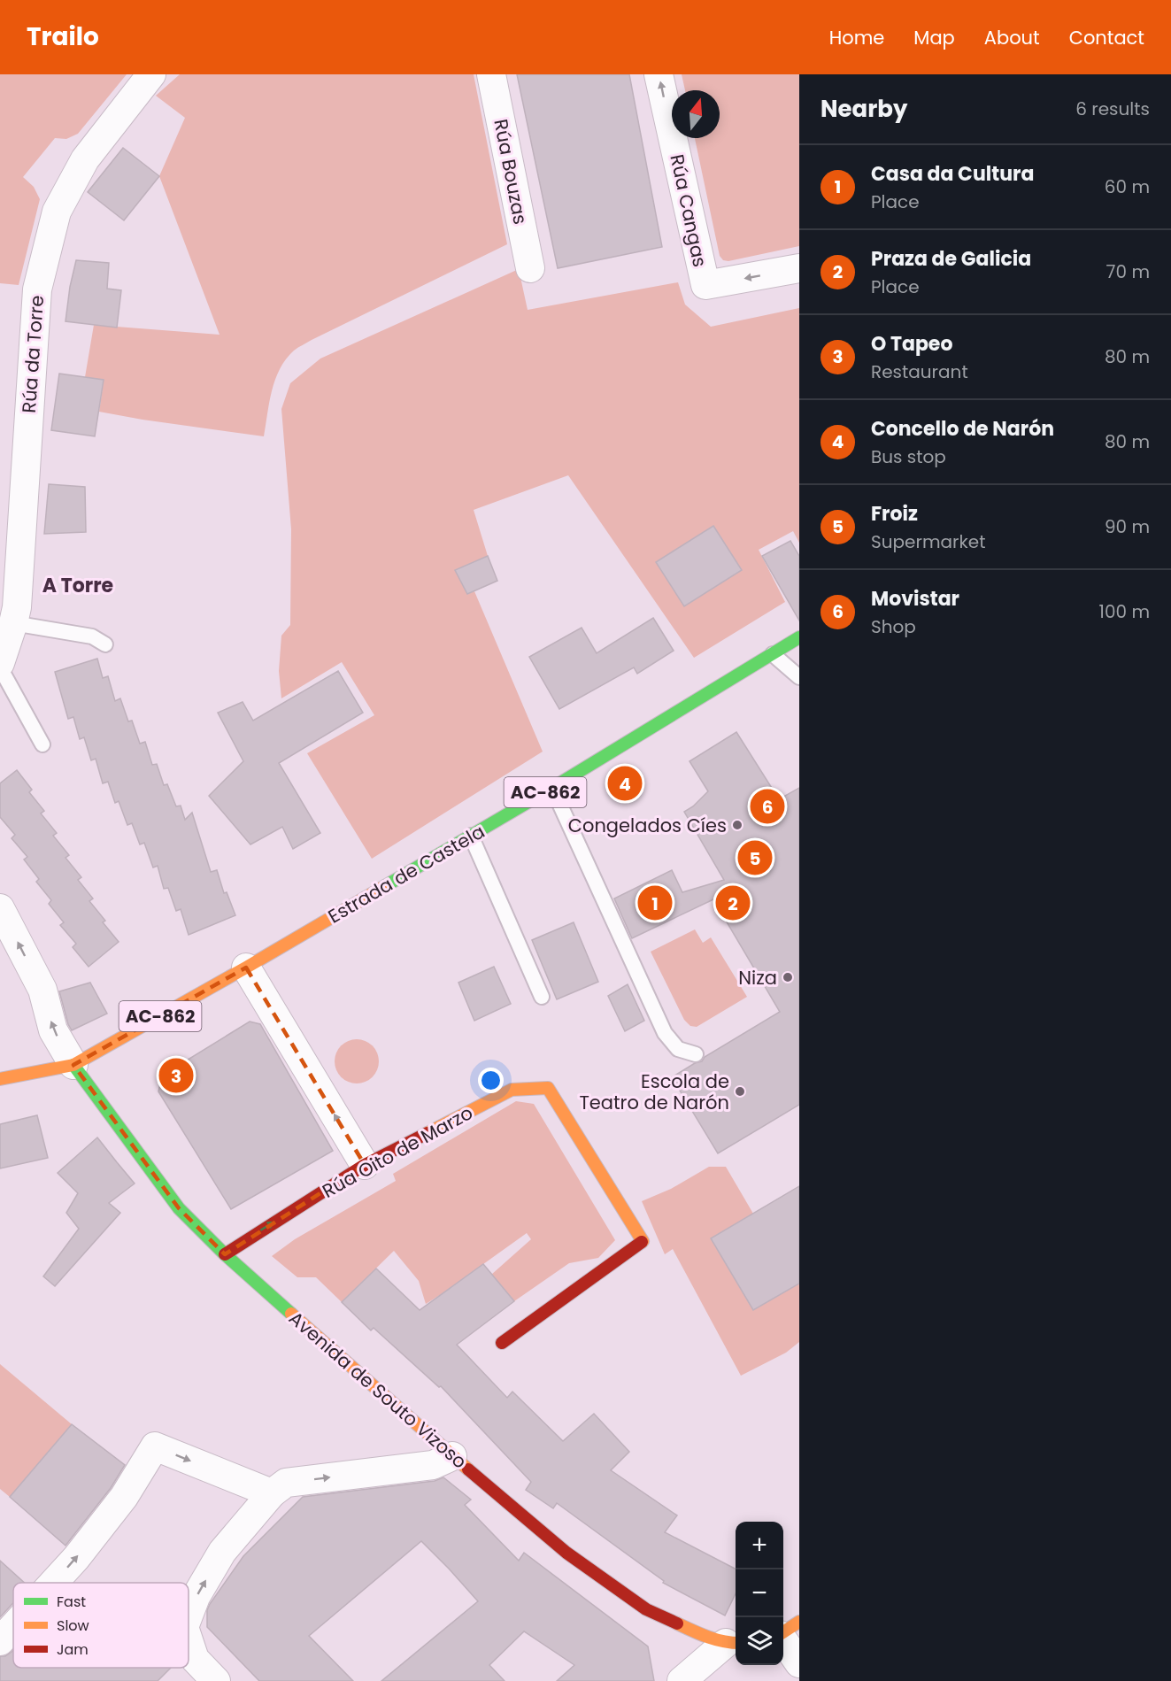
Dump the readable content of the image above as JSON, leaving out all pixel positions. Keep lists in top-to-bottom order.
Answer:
{
  "streets": {
    "street": [
      "Rúa Bouzas",
      "Rúa Cangas",
      "Rúa da Torre",
      "AC-862",
      "Estrada de Castela",
      "Rúa Oito de Marzo",
      "Avenida de Souto Vizoso"
    ]
  },
  "crossings": [
    ["Estrada de Castela", "Avenida de Souto Vizoso"],
    ["Rúa Oito de Marzo", "Avenida de Souto Vizoso"]
  ],
  "districts": ["A Torre"],
  "places": ["Congelados Cíes", "Niza", "Escola de Teatro de Narón"],
  "legend": ["Fast", "Slow", "Jam"],
  "north": "top",
  "page": {
    "header": "Trailo",
    "nav": [
      "Home",
      "Map",
      "About",
      "Contact"
    ],
    "heading": ["Nearby", "6 results"],
    "list": [
      {
        "mark": "1",
        "name": "Casa da Cultura",
        "note": "Place",
        "value": "60 m"
      },
      {
        "mark": "2",
        "name": "Praza de Galicia",
        "note": "Place",
        "value": "70 m"
      },
      {
        "mark": "3",
        "name": "O Tapeo",
        "note": "Restaurant",
        "value": "80 m"
      },
      {
        "mark": "4",
        "name": "Concello de Narón",
        "note": "Bus stop",
        "value": "80 m"
      },
      {
        "mark": "5",
        "name": "Froiz",
        "note": "Supermarket",
        "value": "90 m"
      },
      {
        "mark": "6",
        "name": "Movistar",
        "note": "Shop",
        "value": "100 m"
      }
    ],
    "pins": [
      "4",
      "6",
      "5",
      "1",
      "2",
      "3"
    ],
    "map_buttons": ["+", "−"]
  }
}
